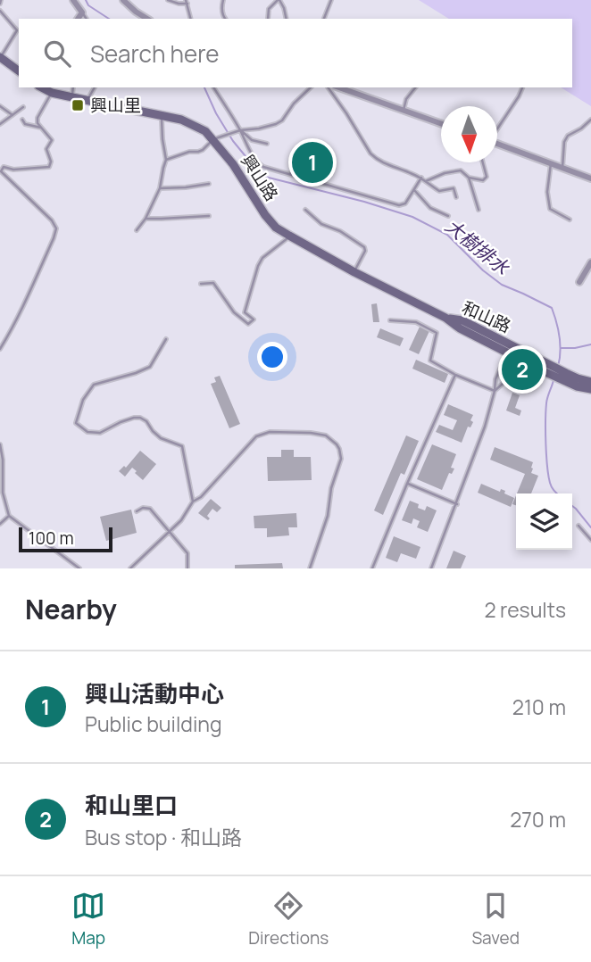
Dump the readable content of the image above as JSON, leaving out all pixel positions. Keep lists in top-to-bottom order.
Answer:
{
  "streets": {
    "main road": ["興山路", "和山路"]
  },
  "crossings": [
    ["興山路", "和山路"]
  ],
  "water": ["大樹排水"],
  "places": {
    "transit": ["興山里"]
  },
  "scale_bar": "100 m",
  "north": "bottom",
  "page": {
    "search": "Search here",
    "pins": ["1", "2"],
    "scale": "100 m",
    "heading": ["Nearby", "2 results"],
    "list": [
      {
        "mark": "1",
        "name": "興山活動中心",
        "note": "Public building",
        "value": "210 m"
      },
      {
        "mark": "2",
        "name": "和山里口",
        "note": "Bus stop · 和山路",
        "value": "270 m"
      }
    ],
    "nav": ["Map", "Directions", "Saved"]
  }
}
